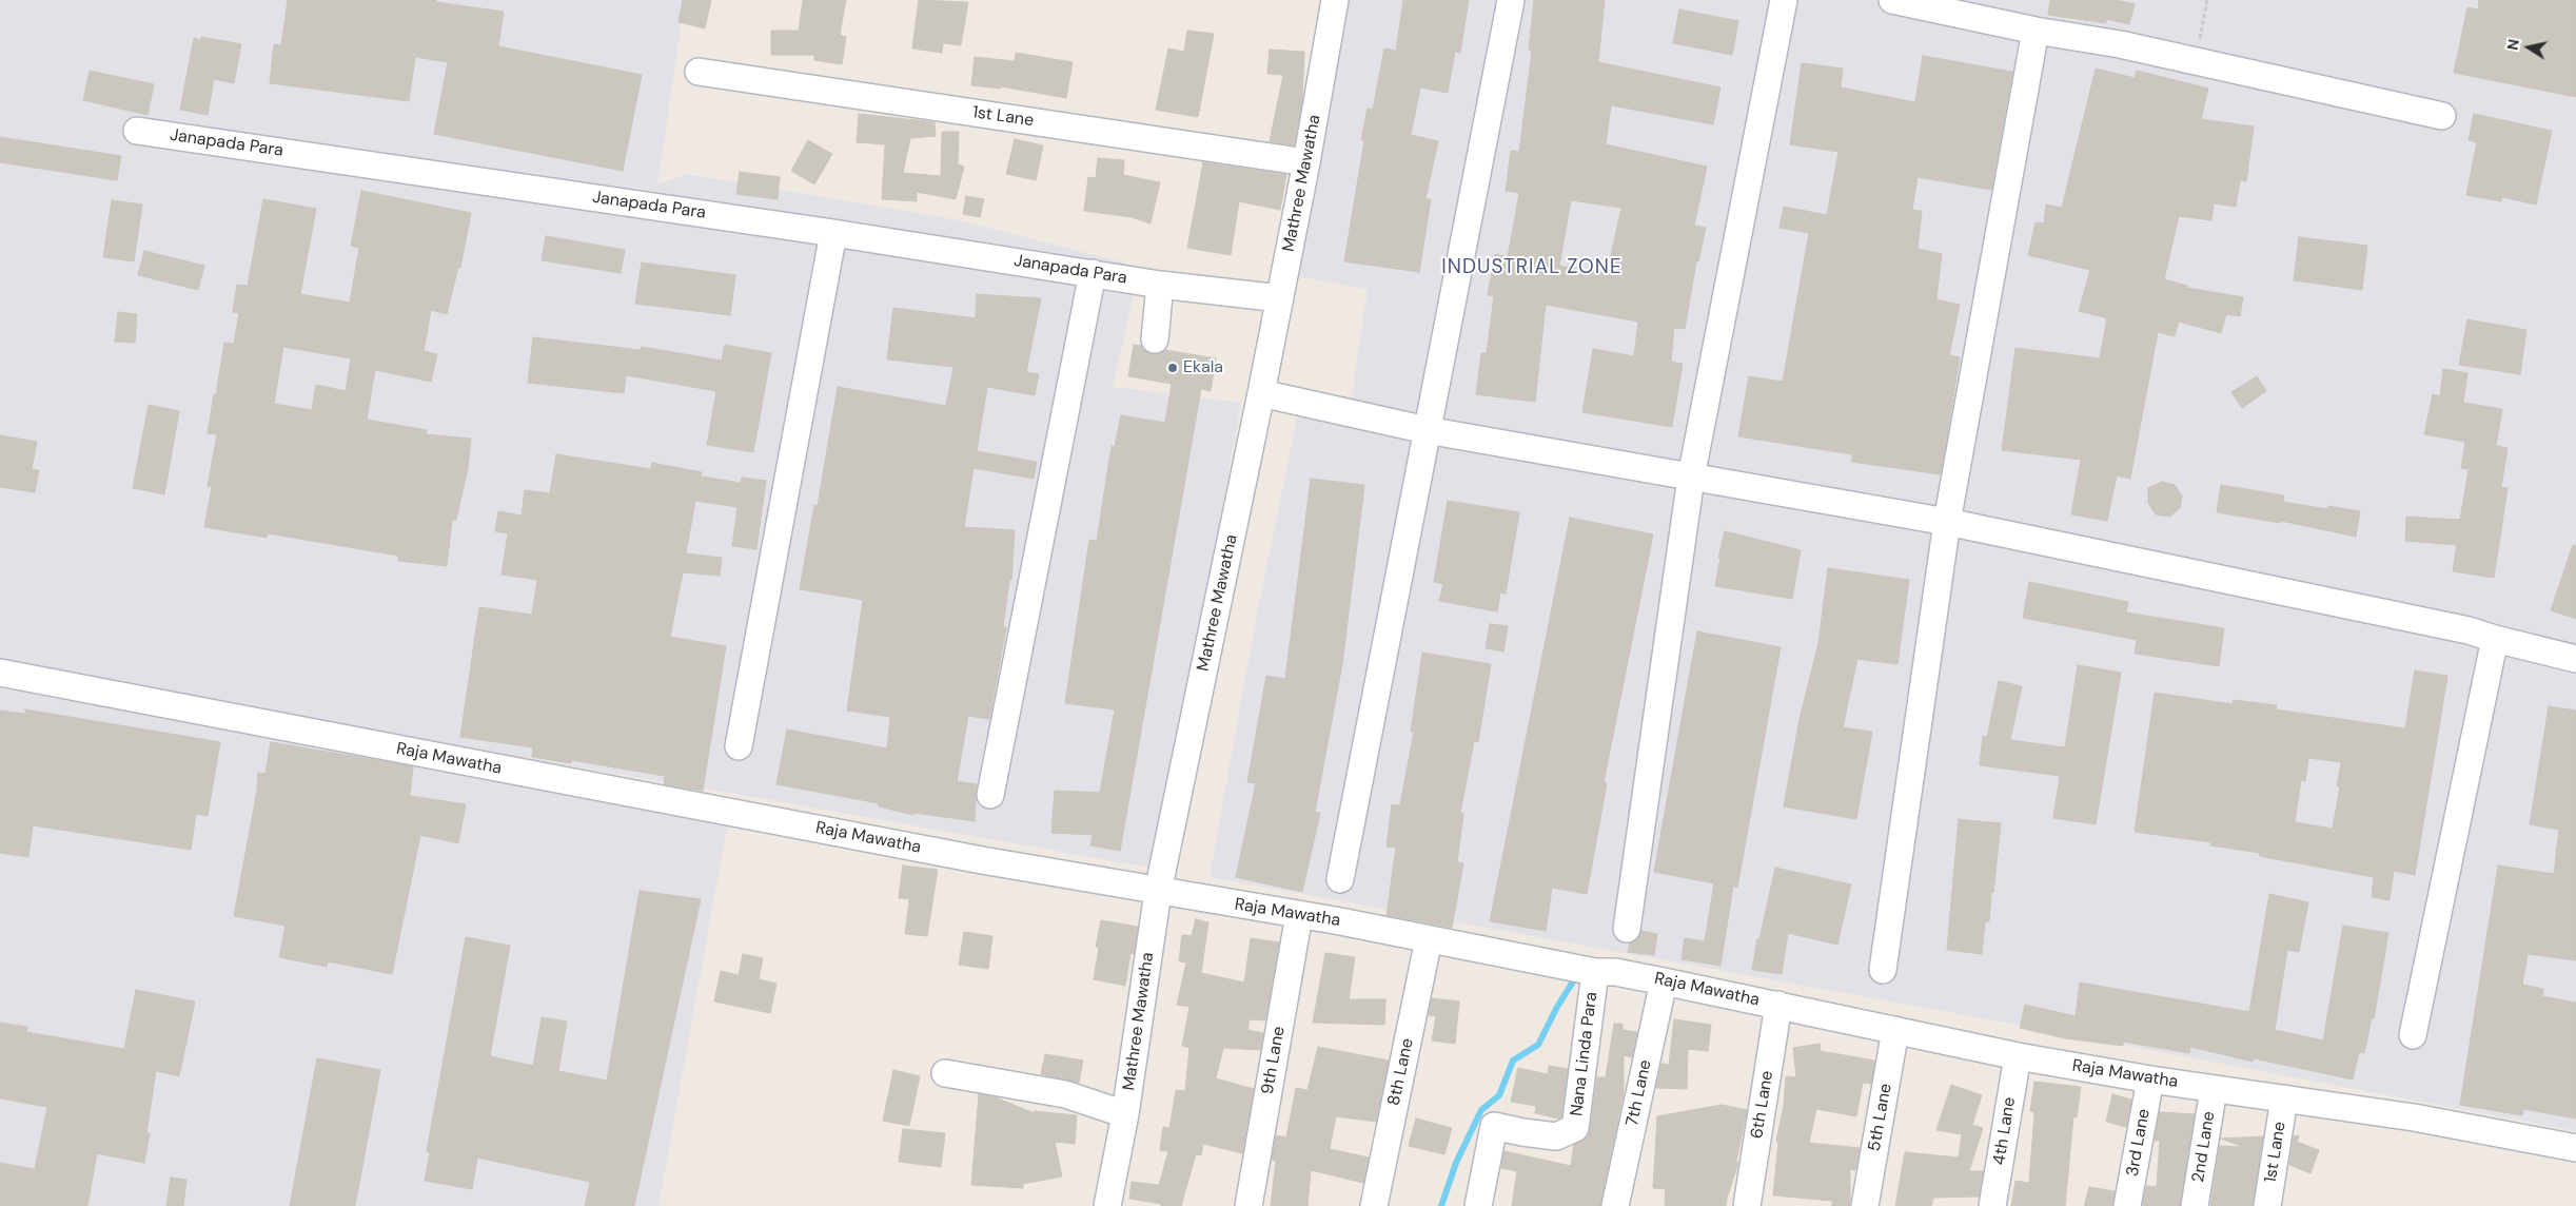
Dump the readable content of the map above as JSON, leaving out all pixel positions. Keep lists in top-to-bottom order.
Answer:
{
  "streets": {
    "street": [
      "1st Lane",
      "Janapada Para",
      "Mathree Mawatha",
      "Raja Mawatha",
      "Nana Linda Para",
      "9th Lane",
      "8th Lane",
      "7th Lane",
      "6th Lane",
      "5th Lane",
      "4th Lane",
      "3rd Lane",
      "2nd Lane"
    ]
  },
  "crossings": [
    ["1st Lane", "Mathree Mawatha"],
    ["1st Lane", "Raja Mawatha"],
    ["Janapada Para", "Mathree Mawatha"],
    ["Mathree Mawatha", "Raja Mawatha"],
    ["Raja Mawatha", "Nana Linda Para"],
    ["Raja Mawatha", "9th Lane"],
    ["Raja Mawatha", "8th Lane"],
    ["Raja Mawatha", "7th Lane"],
    ["Raja Mawatha", "6th Lane"],
    ["Raja Mawatha", "5th Lane"],
    ["Raja Mawatha", "4th Lane"],
    ["Raja Mawatha", "3rd Lane"],
    ["Raja Mawatha", "2nd Lane"]
  ],
  "districts": ["INDUSTRIAL ZONE"],
  "places": ["Ekala"],
  "north": "left"
}
